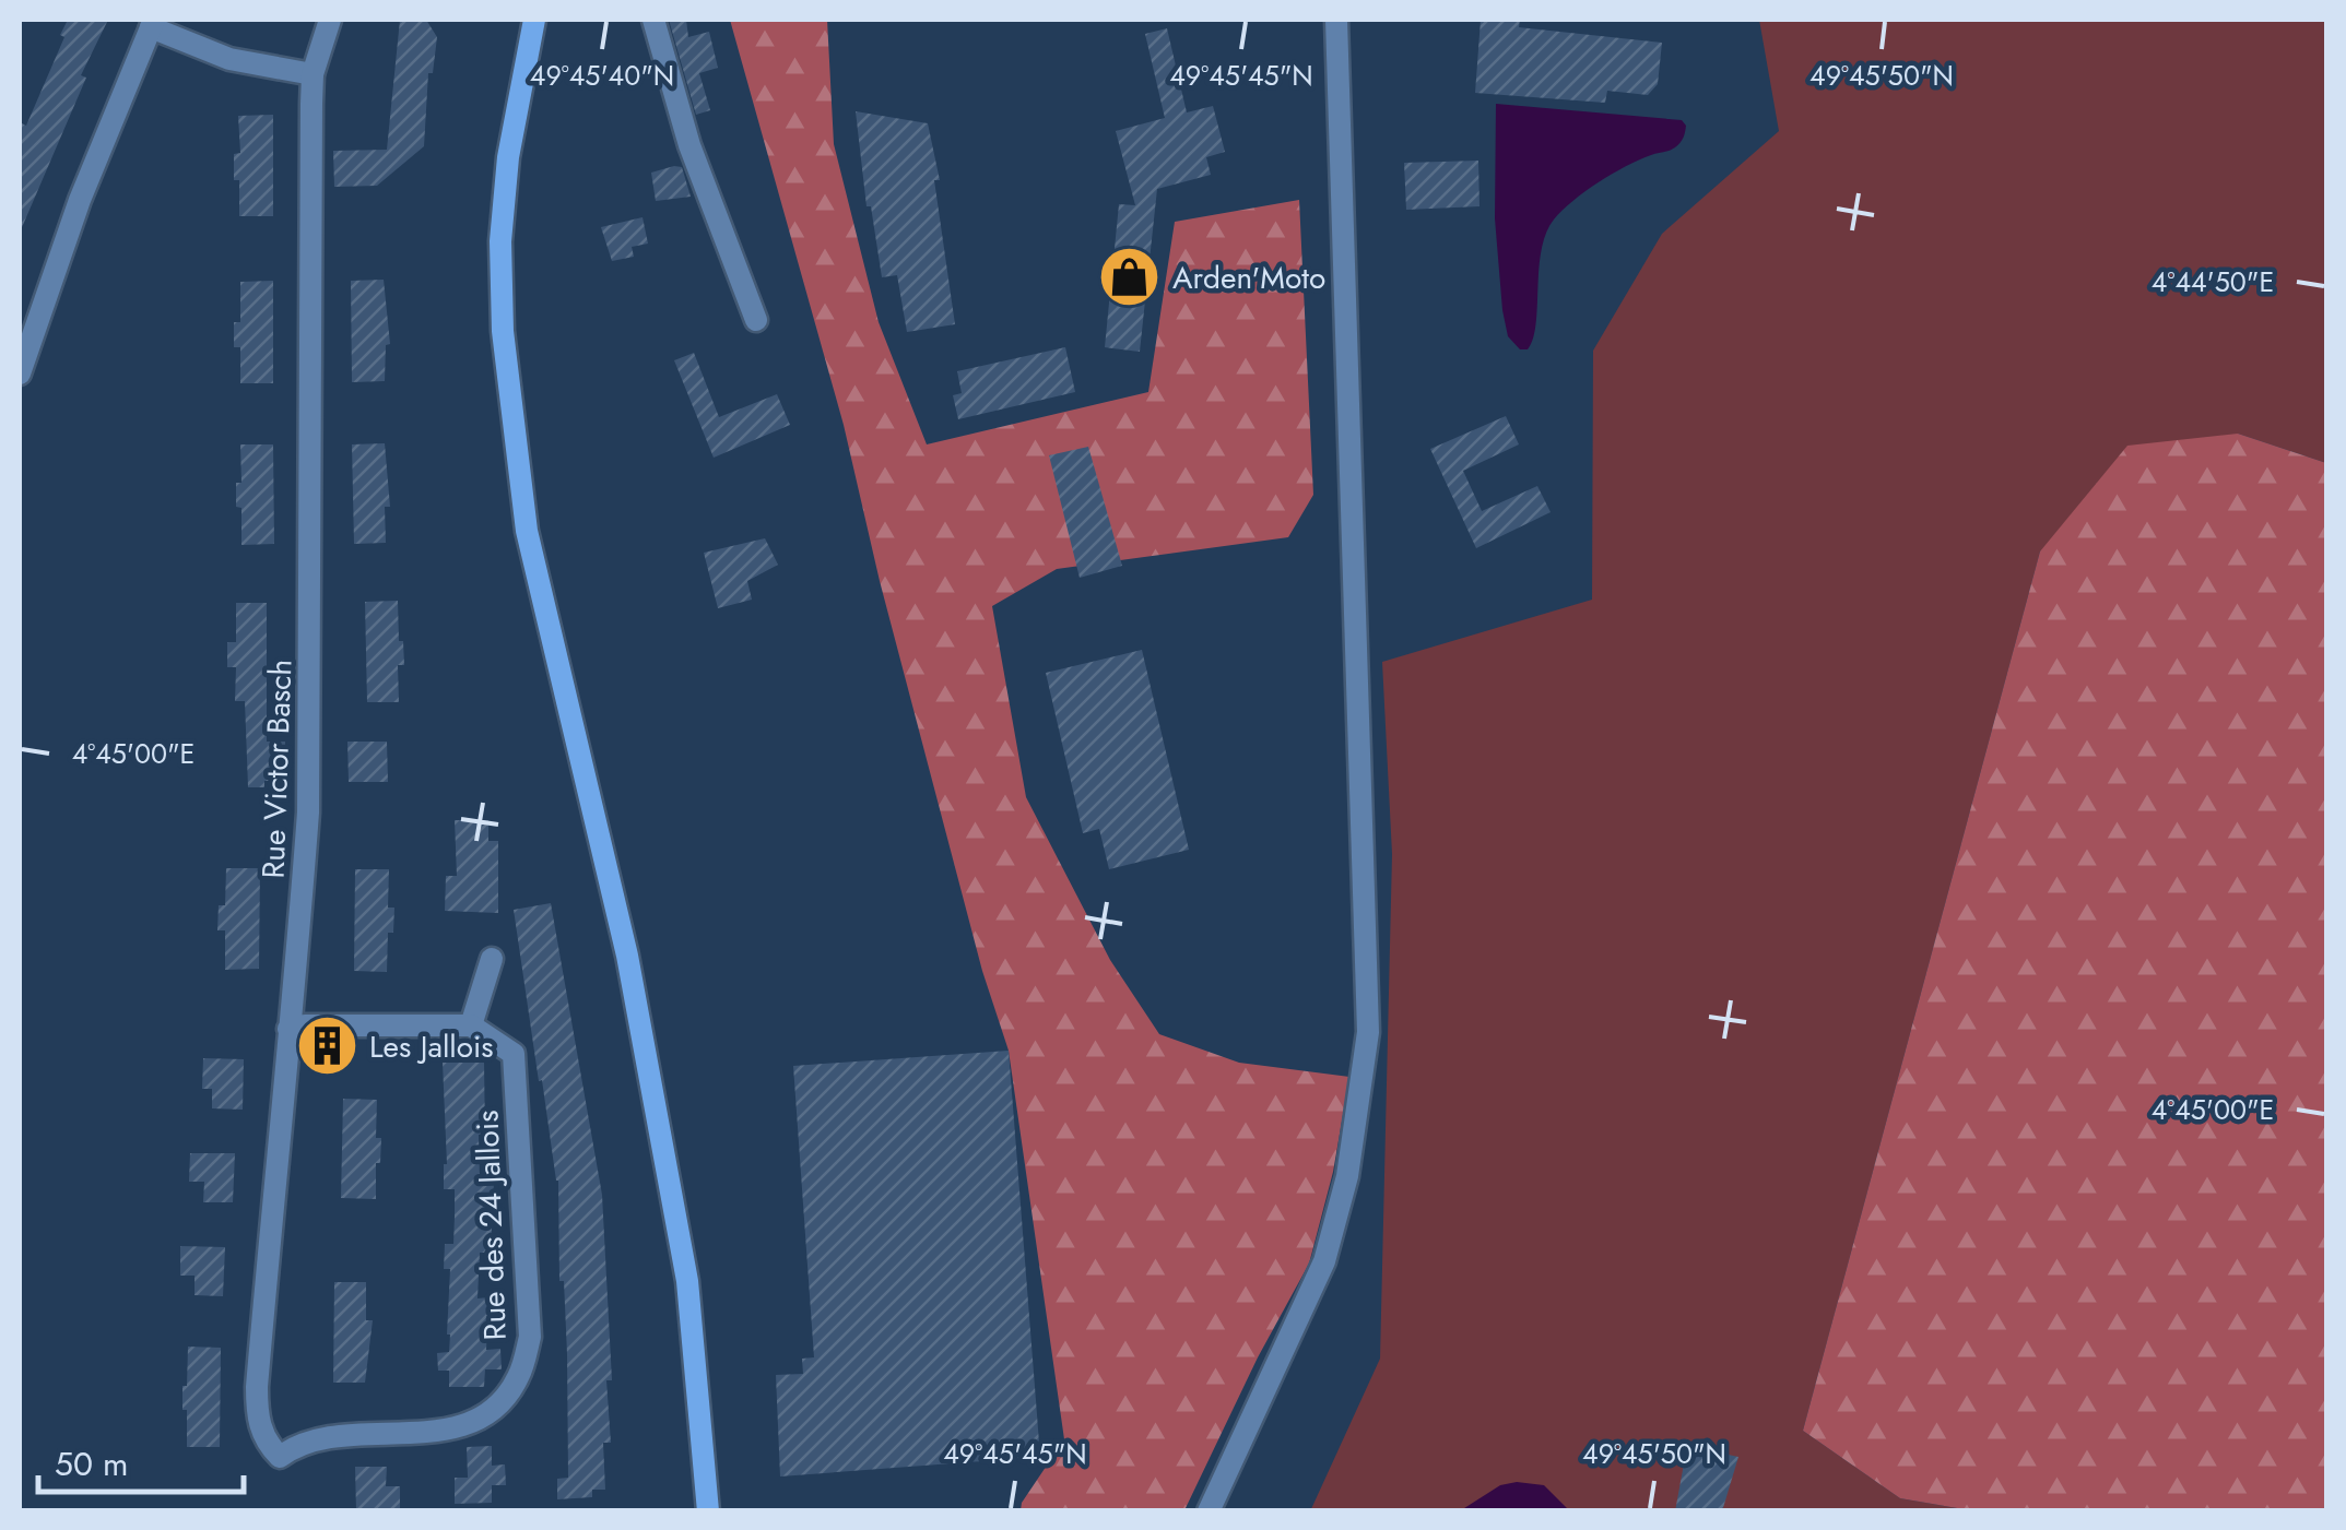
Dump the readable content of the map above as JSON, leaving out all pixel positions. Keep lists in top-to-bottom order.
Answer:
{
  "streets": {
    "street": ["Rue Victor Basch", "Rue des 24 Jallois"]
  },
  "crossings": [
    ["Rue Victor Basch", "Rue des 24 Jallois"]
  ],
  "places": {
    "shop": ["Arden'Moto"],
    "building": ["Les Jallois"]
  },
  "scale_bar": "50 m",
  "coordinates": [
    "49°45'40\"N",
    "49°45'45\"N",
    "49°45'50\"N",
    "4°44'50\"E",
    "4°45'00\"E"
  ]
}
